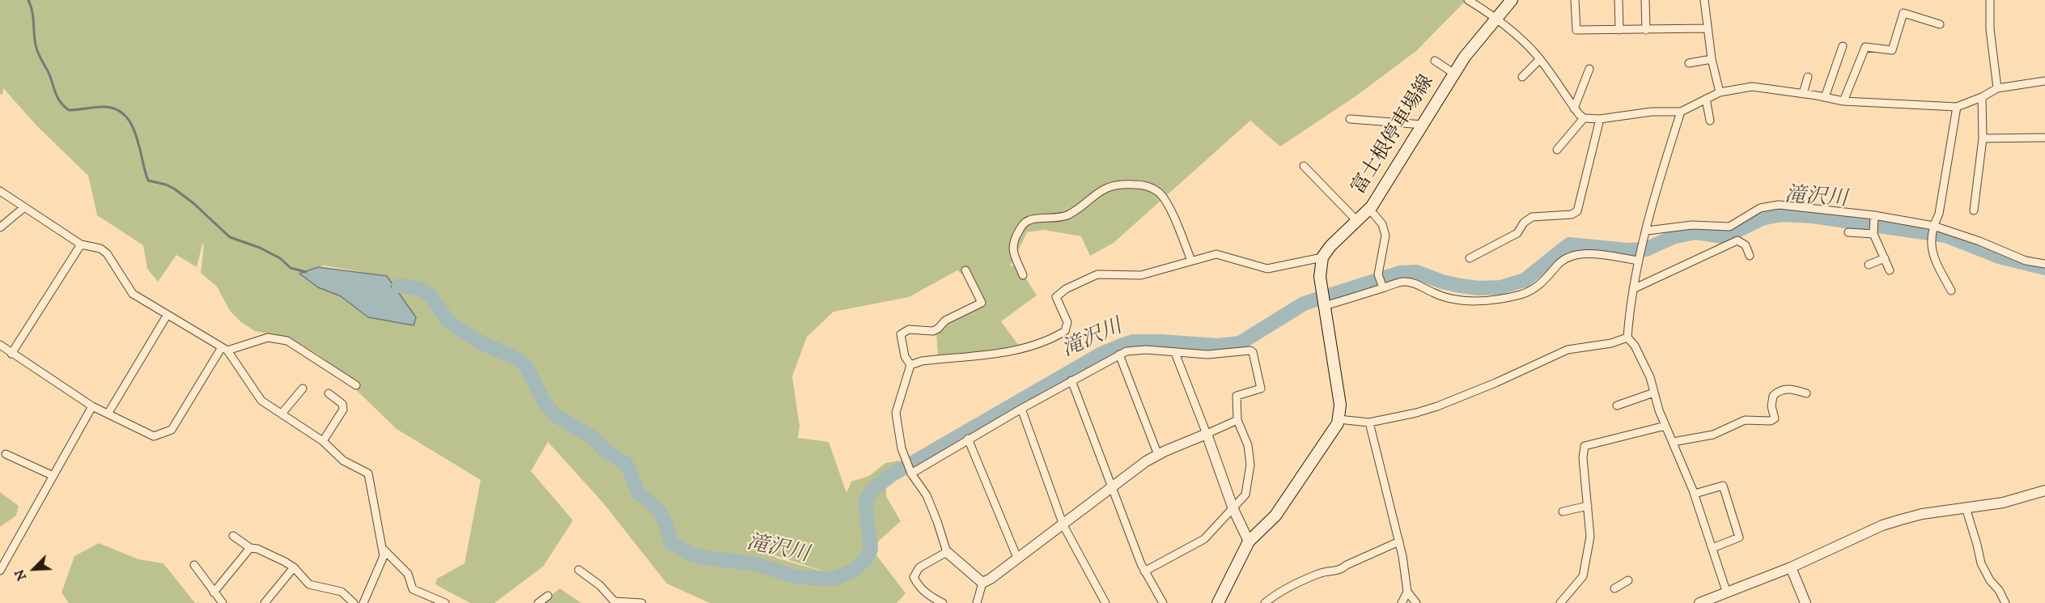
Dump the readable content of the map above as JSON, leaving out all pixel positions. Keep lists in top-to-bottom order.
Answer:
{
  "streets": {
    "main road": ["富士根停車場線"]
  },
  "water": ["滝沢川"],
  "north": "bottom left"
}
